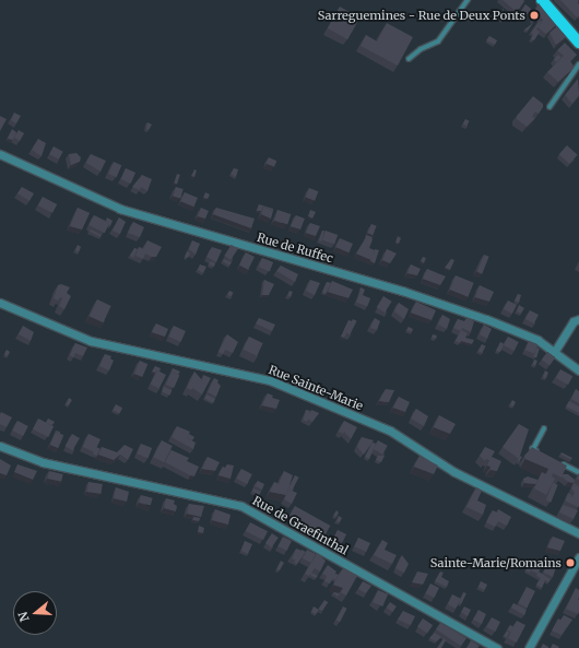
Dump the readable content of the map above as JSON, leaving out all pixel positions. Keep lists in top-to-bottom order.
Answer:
{
  "streets": {
    "street": ["Rue de Ruffec", "Rue Sainte-Marie", "Rue de Graefinthal"]
  },
  "places": ["Sarreguemines - Rue de Deux Ponts", "Sainte-Marie/Romains"],
  "north": "left"
}
